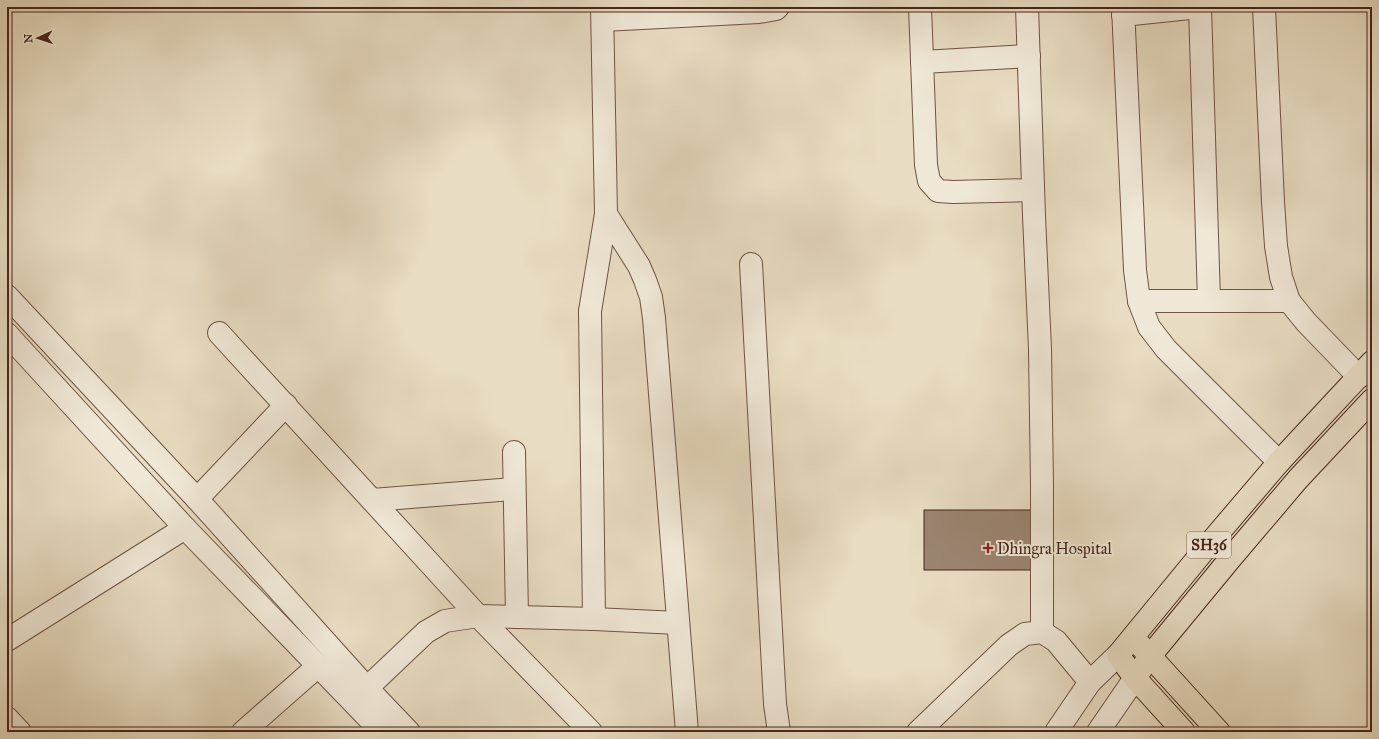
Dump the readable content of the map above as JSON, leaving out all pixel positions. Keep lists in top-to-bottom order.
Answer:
{
  "streets": {
    "main road": ["SH36"]
  },
  "places": {
    "health": ["Dhingra Hospital"]
  },
  "north": "left"
}
